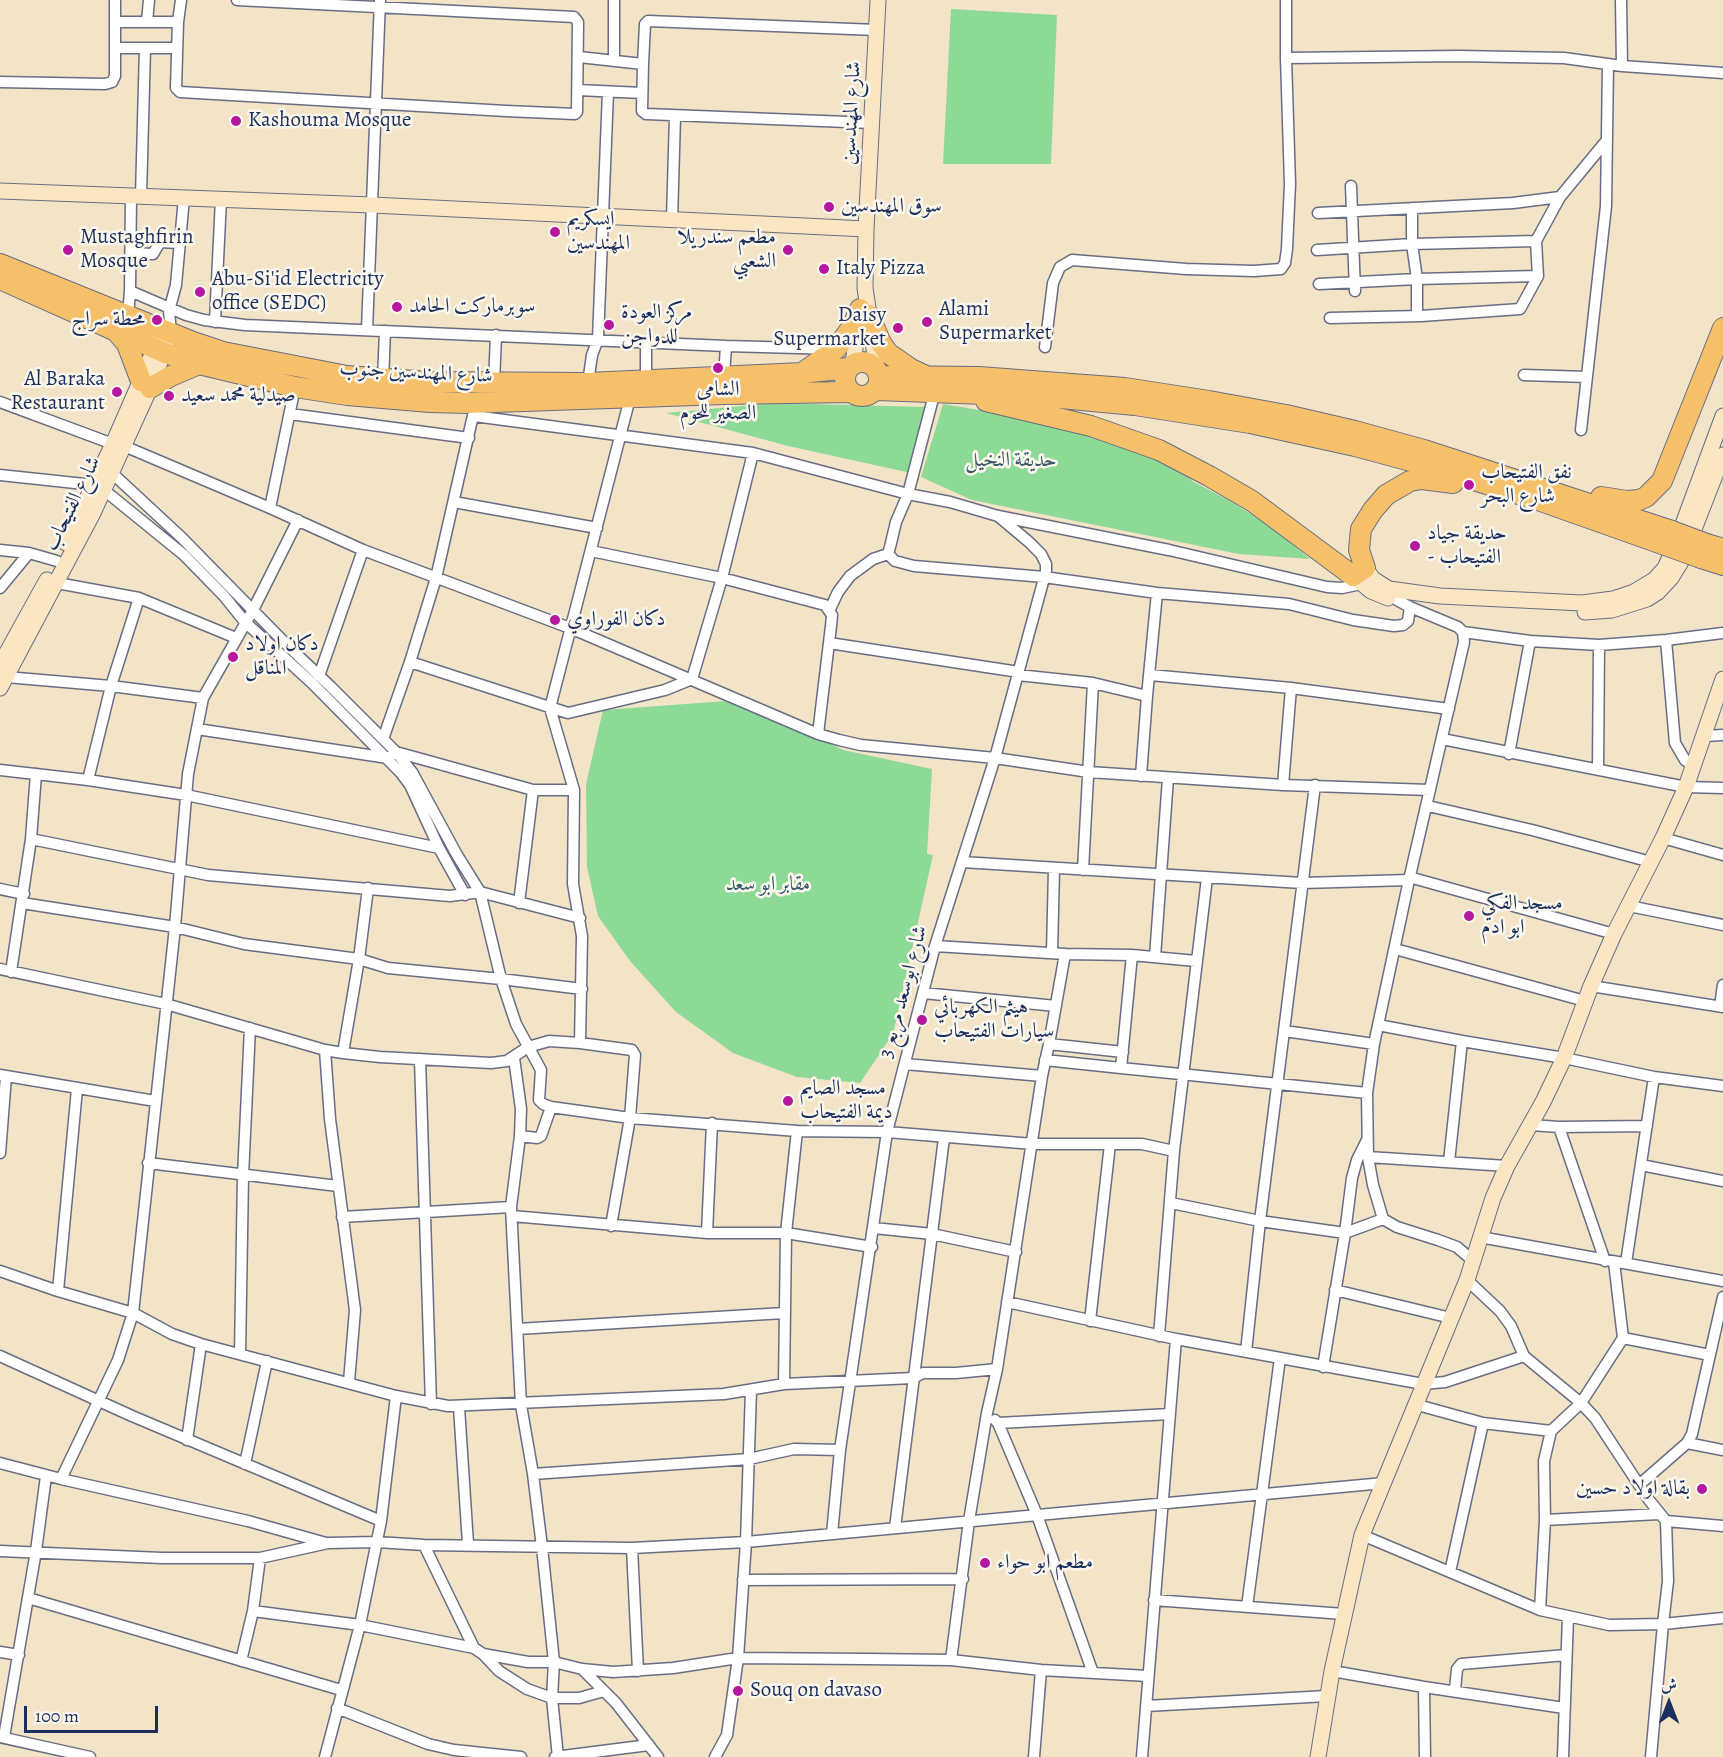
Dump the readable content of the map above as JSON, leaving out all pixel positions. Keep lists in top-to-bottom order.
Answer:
{
  "streets": {
    "highway": ["شارع المهندسين جنوب"],
    "street": ["شارع المهندسين", "شارع الفتيحاب", "شارع ابوسعد مربع 3"]
  },
  "crossings": [
    ["شارع المهندسين جنوب", "شارع الفتيحاب"]
  ],
  "parks": ["حديقة النخيل", "مقابر ابو سعد"],
  "places": [
    "Kashouma Mosque",
    "سوق المهندسين",
    "ايسكريم المهندسين",
    "Mustaghfirin Mosque",
    "مطعم سندريلا الشعبي",
    "Italy Pizza",
    "Abu-Si'id Electricity office (SEDC)",
    "سوبرماركت الحامد",
    "محطة سراج",
    "Alami Supermarket",
    "مركز العودة للدواجن",
    "Daisy Supermarket",
    "الشامي الصغير للحوم",
    "Al Baraka Restaurant",
    "صيدلية محمد سعيد",
    "نفق الفتيحاب شارع البحر",
    "حديقة جياد - الفتيحاب",
    "دكان الفوراوي",
    "دكان اولاد المناقل",
    "مسجد الفكي ابو ادم",
    "هيثم الكهربائي سيارات الفتيحاب",
    "مسجد الصايم ديمة الفتيحاب",
    "بقالة اولاد حسين",
    "مطعم ابو حواء",
    "Souq on davaso"
  ],
  "scale_bar": "100 m",
  "north": "top"
}
